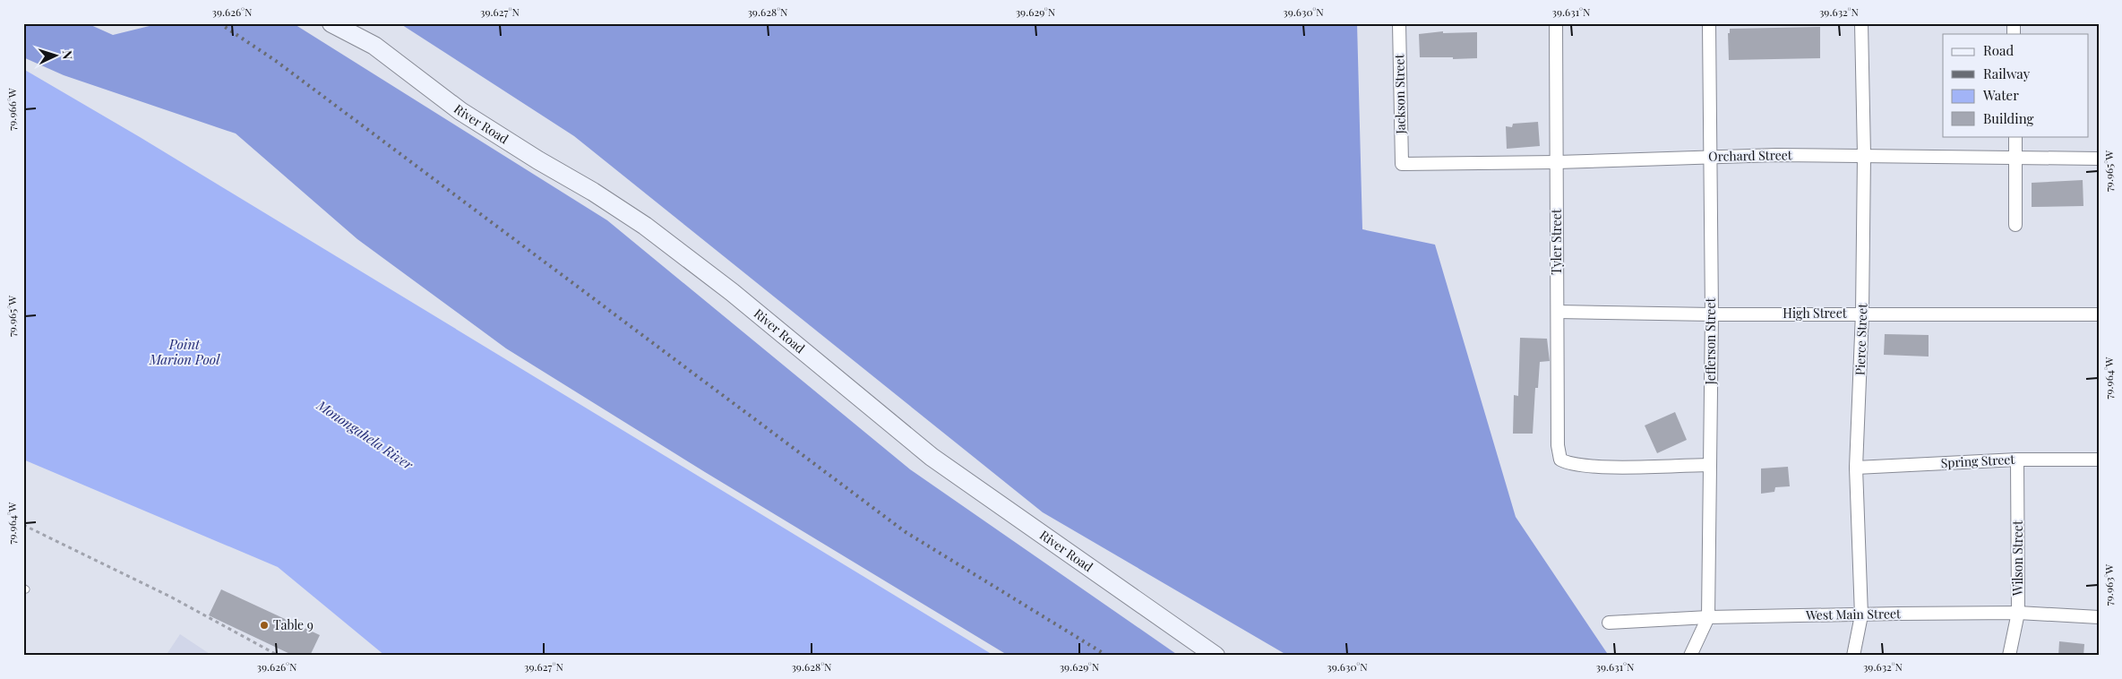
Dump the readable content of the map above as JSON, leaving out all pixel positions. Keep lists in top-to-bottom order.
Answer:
{
  "streets": {
    "street": [
      "Jackson Street",
      "River Road",
      "Orchard Street",
      "Tyler Street",
      "High Street",
      "Pierce Street",
      "Jefferson Street",
      "Spring Street",
      "Wilson Street",
      "West Main Street"
    ]
  },
  "crossings": [
    ["Jackson Street", "Orchard Street"],
    ["Orchard Street", "Tyler Street"],
    ["Orchard Street", "Pierce Street"],
    ["Orchard Street", "Jefferson Street"],
    ["Tyler Street", "High Street"],
    ["Tyler Street", "Jefferson Street"],
    ["High Street", "Pierce Street"],
    ["High Street", "Jefferson Street"],
    ["Pierce Street", "Spring Street"],
    ["Pierce Street", "West Main Street"],
    ["Jefferson Street", "West Main Street"],
    ["Spring Street", "Wilson Street"],
    ["Wilson Street", "West Main Street"]
  ],
  "water": ["Point Marion Pool", "Monongahela River"],
  "places": ["Table 9"],
  "legend": [
    "Road",
    "Railway",
    "Water",
    "Building"
  ],
  "north": "right",
  "coordinates": [
    "39.626°N",
    "39.627°N",
    "39.628°N",
    "39.629°N",
    "39.630°N",
    "39.631°N",
    "39.632°N",
    "79.966°W",
    "79.965°W",
    "79.964°W",
    "79.963°W"
  ]
}
